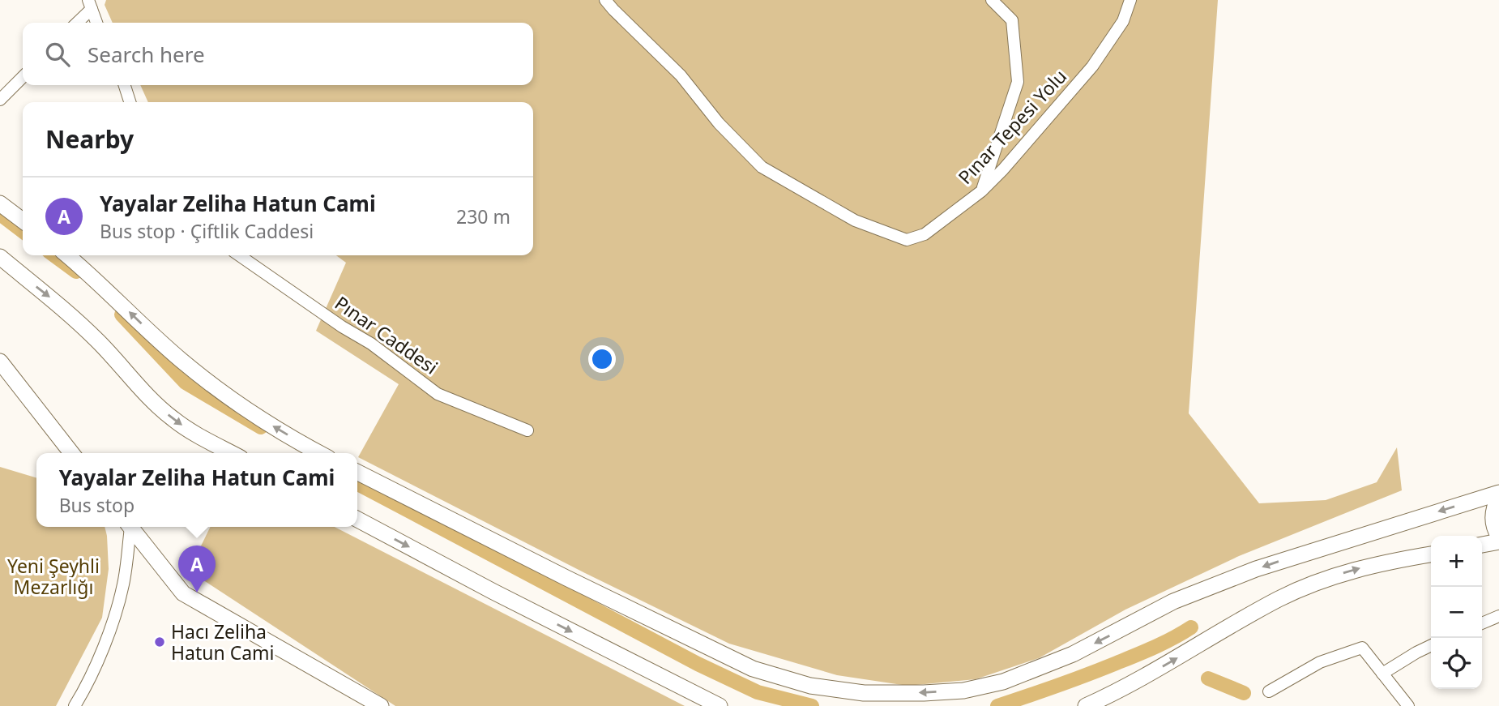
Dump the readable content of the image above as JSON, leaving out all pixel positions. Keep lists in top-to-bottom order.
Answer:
{
  "streets": {
    "street": ["Pınar Tepesi Yolu", "Pınar Caddesi"]
  },
  "parks": ["Yeni Şeyhli Mezarlığı"],
  "places": ["Hacı Zeliha Hatun Cami"],
  "page": {
    "search": "Search here",
    "heading": "Nearby",
    "list": [
      {
        "mark": "A",
        "name": "Yayalar Zeliha Hatun Cami",
        "note": "Bus stop · Çiftlik Caddesi",
        "value": "230 m"
      }
    ],
    "popup": ["Yayalar Zeliha Hatun Cami", "Bus stop"],
    "map_buttons": ["+", "−"],
    "pins": "A"
  }
}
